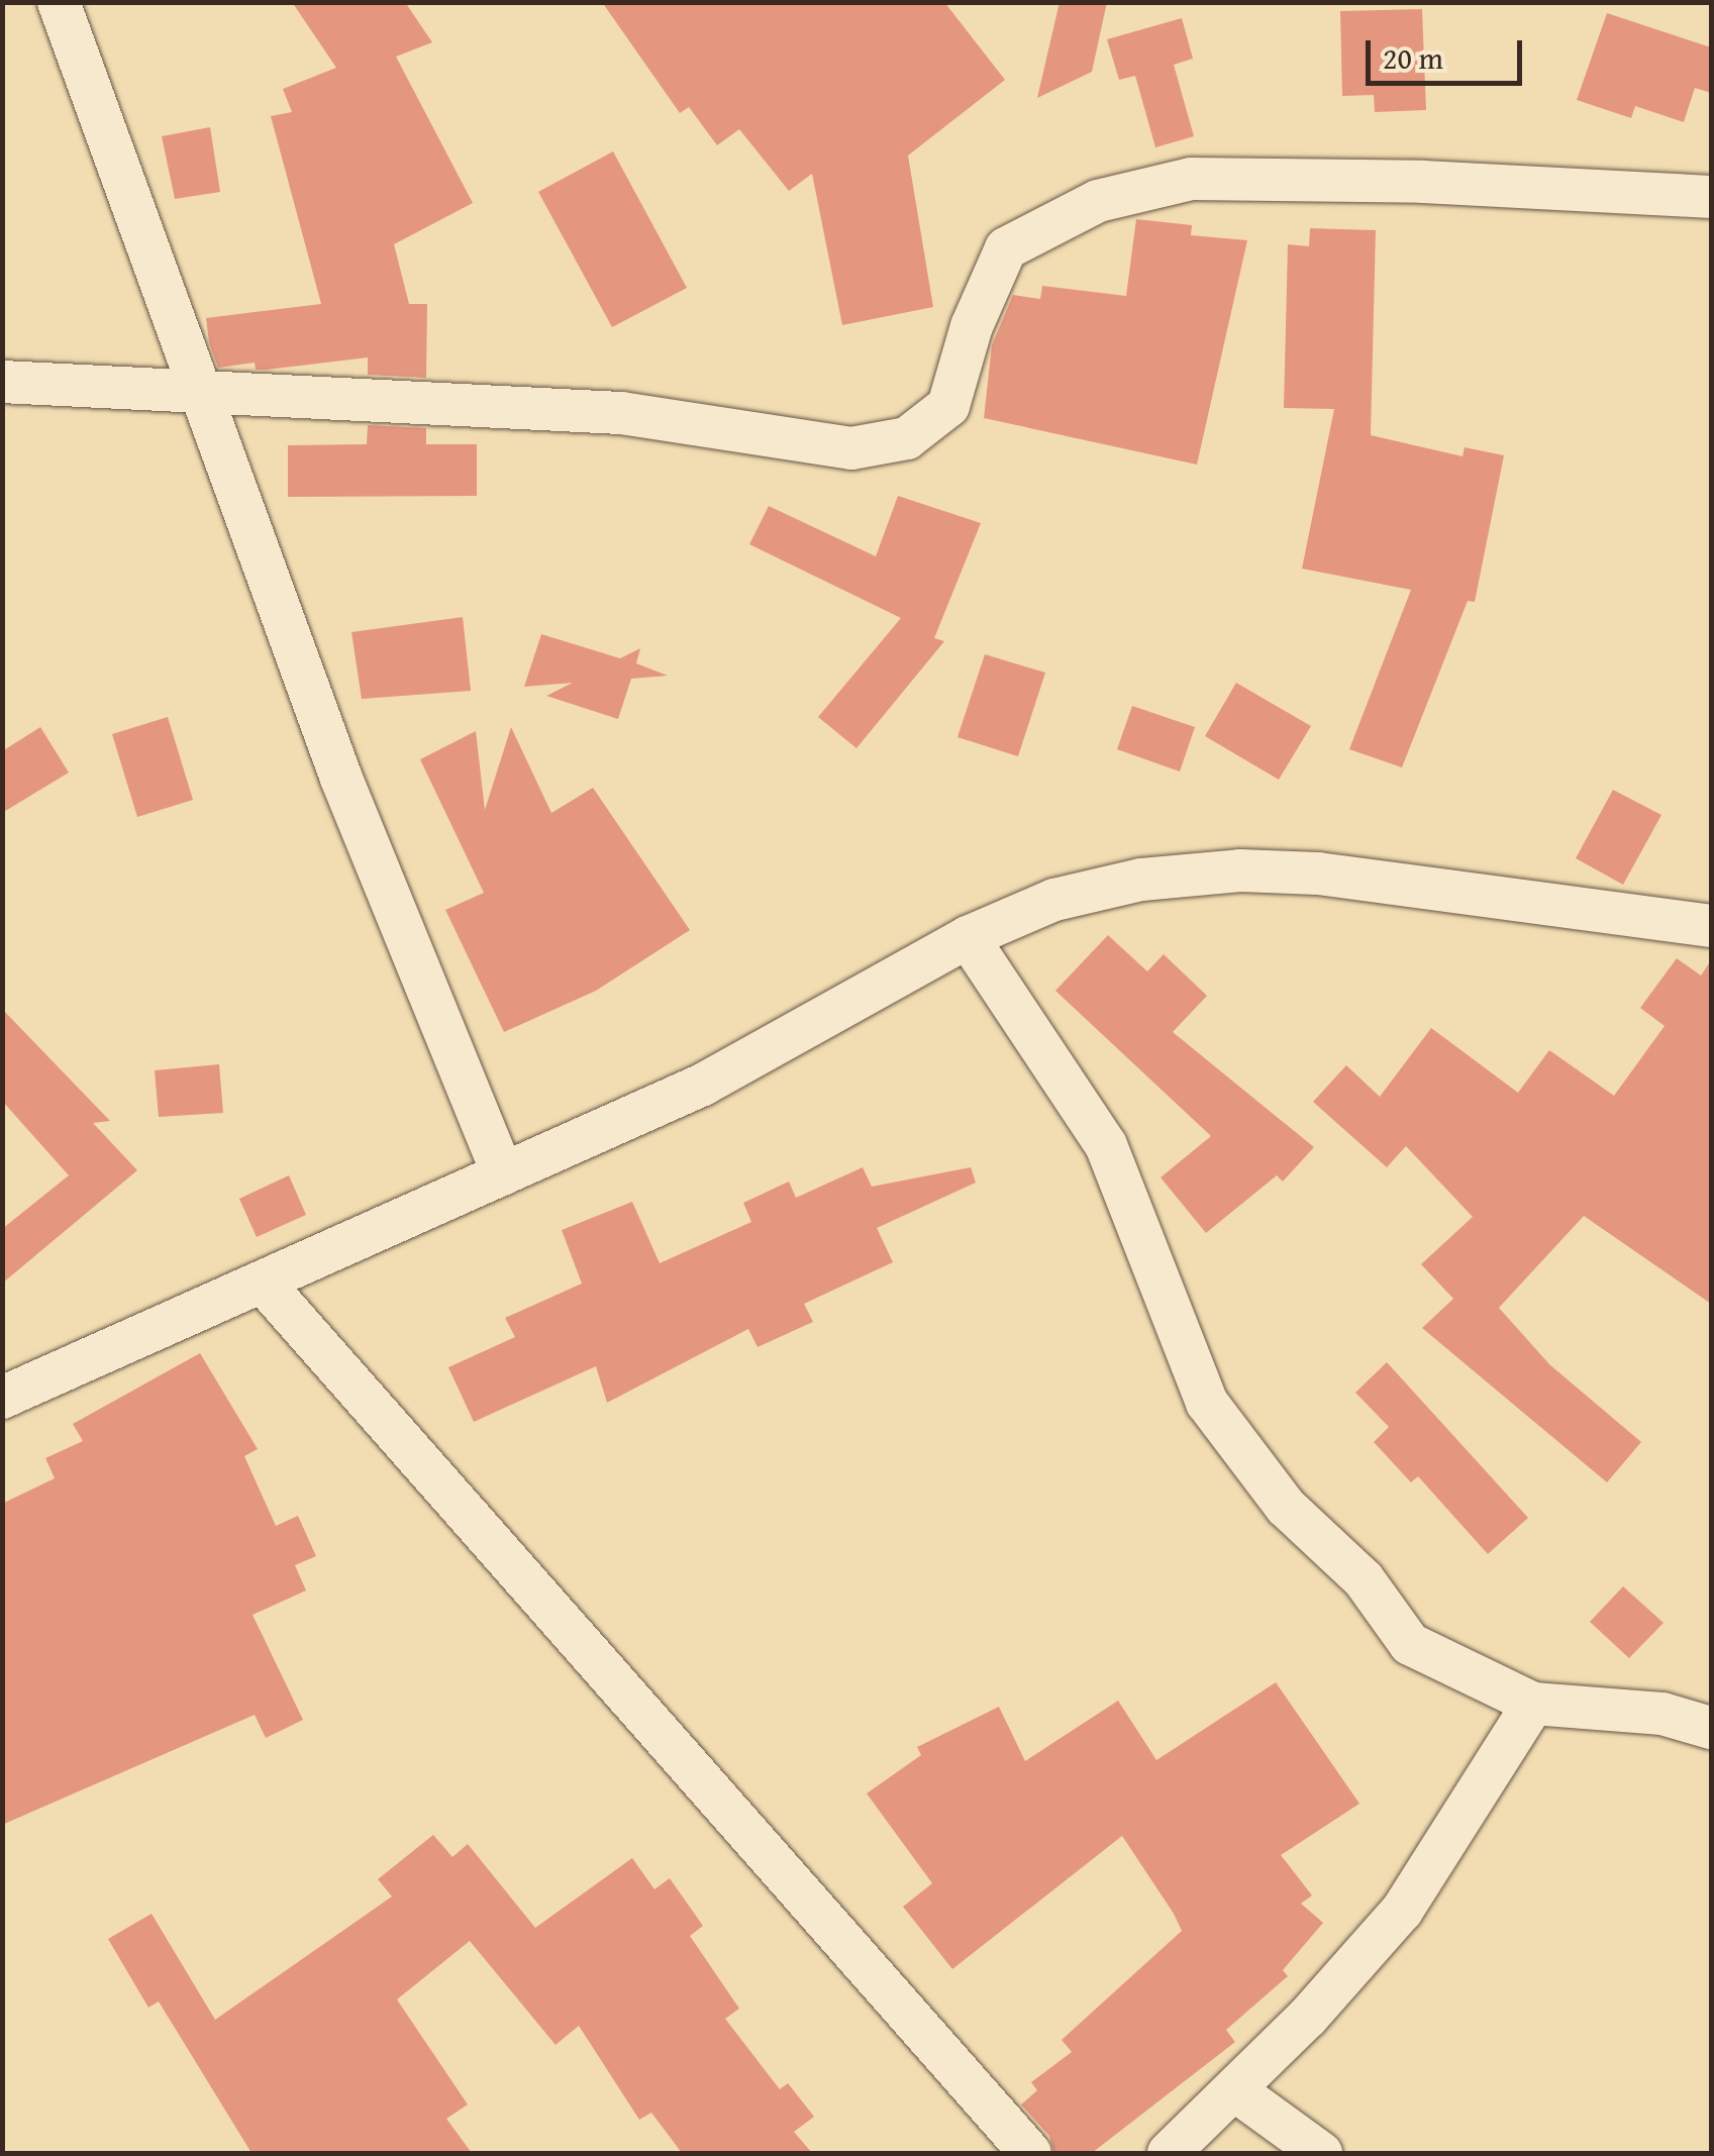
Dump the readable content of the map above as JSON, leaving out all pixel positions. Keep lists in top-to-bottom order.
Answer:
{
  "scale_bar": "20 m"
}
